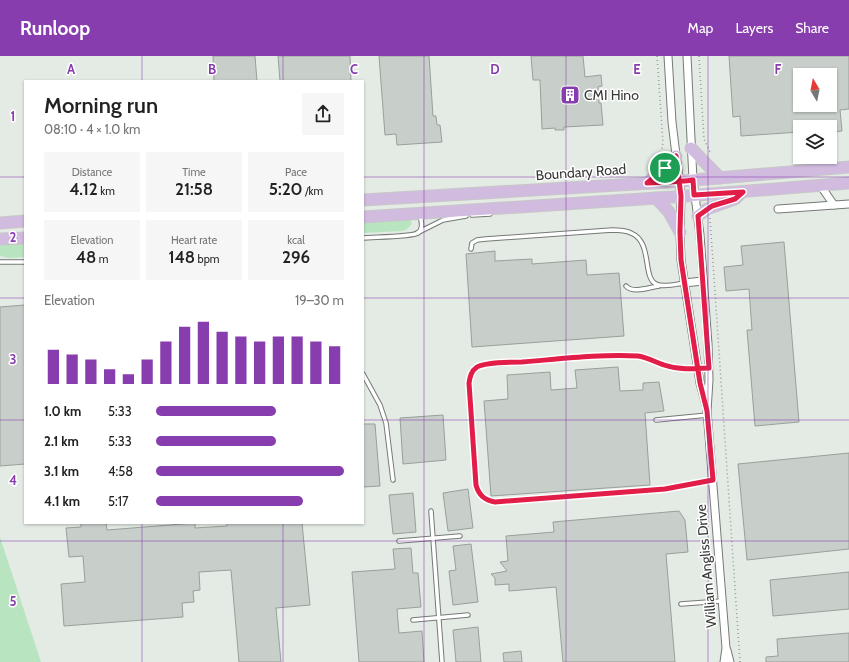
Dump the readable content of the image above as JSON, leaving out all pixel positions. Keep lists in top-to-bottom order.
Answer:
{
  "streets": {
    "main road": ["Boundary Road"],
    "street": ["William Angliss Drive"]
  },
  "crossings": [
    ["Boundary Road", "William Angliss Drive"]
  ],
  "places": {
    "building": ["CMI Hino"]
  },
  "north": "top",
  "page": {
    "header": "Runloop",
    "nav": ["Map", "Layers", "Share"],
    "heading": ["Morning run", "08:10 · 4 × 1.0 km"],
    "stats": [
      ["Distance", "4.12 km"],
      ["Time", "21:58"],
      ["Pace", "5:20 /km"],
      ["Elevation", "48 m"],
      ["Heart rate", "148 bpm"],
      ["kcal", "296"]
    ],
    "chart": ["Elevation", "19–30 m"],
    "list": [
      {
        "name": "1.0 km",
        "note": "5:33"
      },
      {
        "name": "2.1 km",
        "note": "5:33"
      },
      {
        "name": "3.1 km",
        "note": "4:58"
      },
      {
        "name": "4.1 km",
        "note": "5:17"
      }
    ]
  },
  "grid": {
    "columns": [
      "A",
      "B",
      "C",
      "D",
      "E",
      "F"
    ],
    "rows": [
      "1",
      "2",
      "3",
      "4",
      "5"
    ]
  }
}
